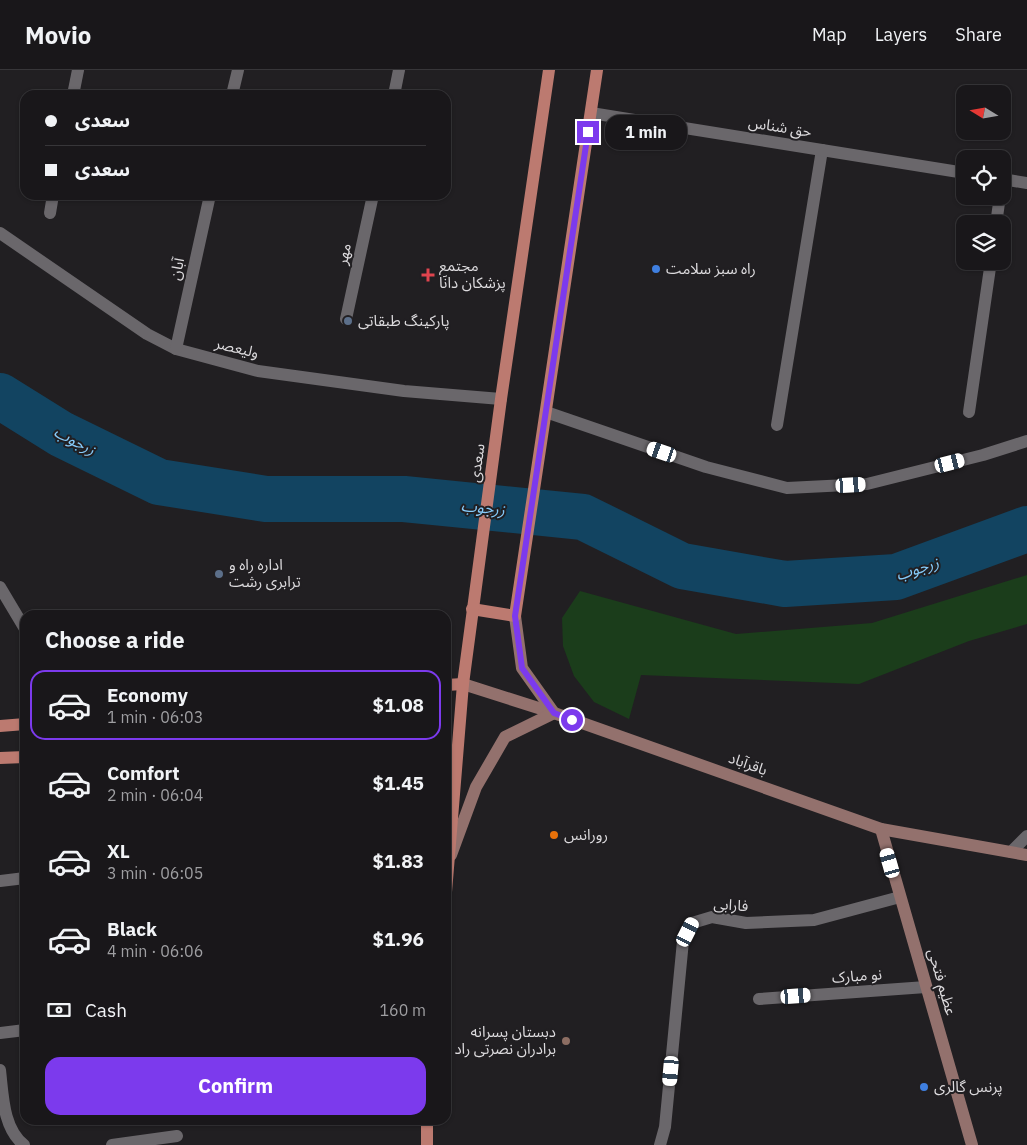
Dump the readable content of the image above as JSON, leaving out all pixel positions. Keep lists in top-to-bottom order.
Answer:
{
  "streets": {
    "main road": ["سعدی", "باقرآباد", "عظیم فتحی"],
    "street": [
      "حق شناس",
      "مهر",
      "آبان",
      "ولیعصر",
      "فارابی",
      "نو مبارک"
    ]
  },
  "crossings": [
    ["آبان", "ولیعصر"],
    ["ولیعصر", "سعدی"],
    ["سعدی", "باقرآباد"],
    ["باقرآباد", "عظیم فتحی"],
    ["فارابی", "عظیم فتحی"],
    ["نو مبارک", "عظیم فتحی"]
  ],
  "water": ["زرجوب"],
  "places": {
    "other": [
      "راه سبز سلامت",
      "پارکینگ طبقاتی",
      "اداره راه و ترابری رشت",
      "رورانس",
      "دبستان پسرانه برادران نصرتی راد",
      "پرنس گالری"
    ],
    "health": ["مجتمع پزشکان دانا"]
  },
  "north": "left",
  "page": {
    "header": "Movio",
    "nav": ["Map", "Layers", "Share"],
    "banner": ["سعدی", "سعدی"],
    "bubble": "1 min",
    "heading": "Choose a ride",
    "list": [
      {
        "name": "Economy",
        "note": "1 min · 06:03",
        "value": "$1.08"
      },
      {
        "name": "Comfort",
        "note": "2 min · 06:04",
        "value": "$1.45"
      },
      {
        "name": "XL",
        "note": "3 min · 06:05",
        "value": "$1.83"
      },
      {
        "name": "Black",
        "note": "4 min · 06:06",
        "value": "$1.96"
      }
    ],
    "pay": ["Cash", "160 m"],
    "buttons": "Confirm"
  }
}
